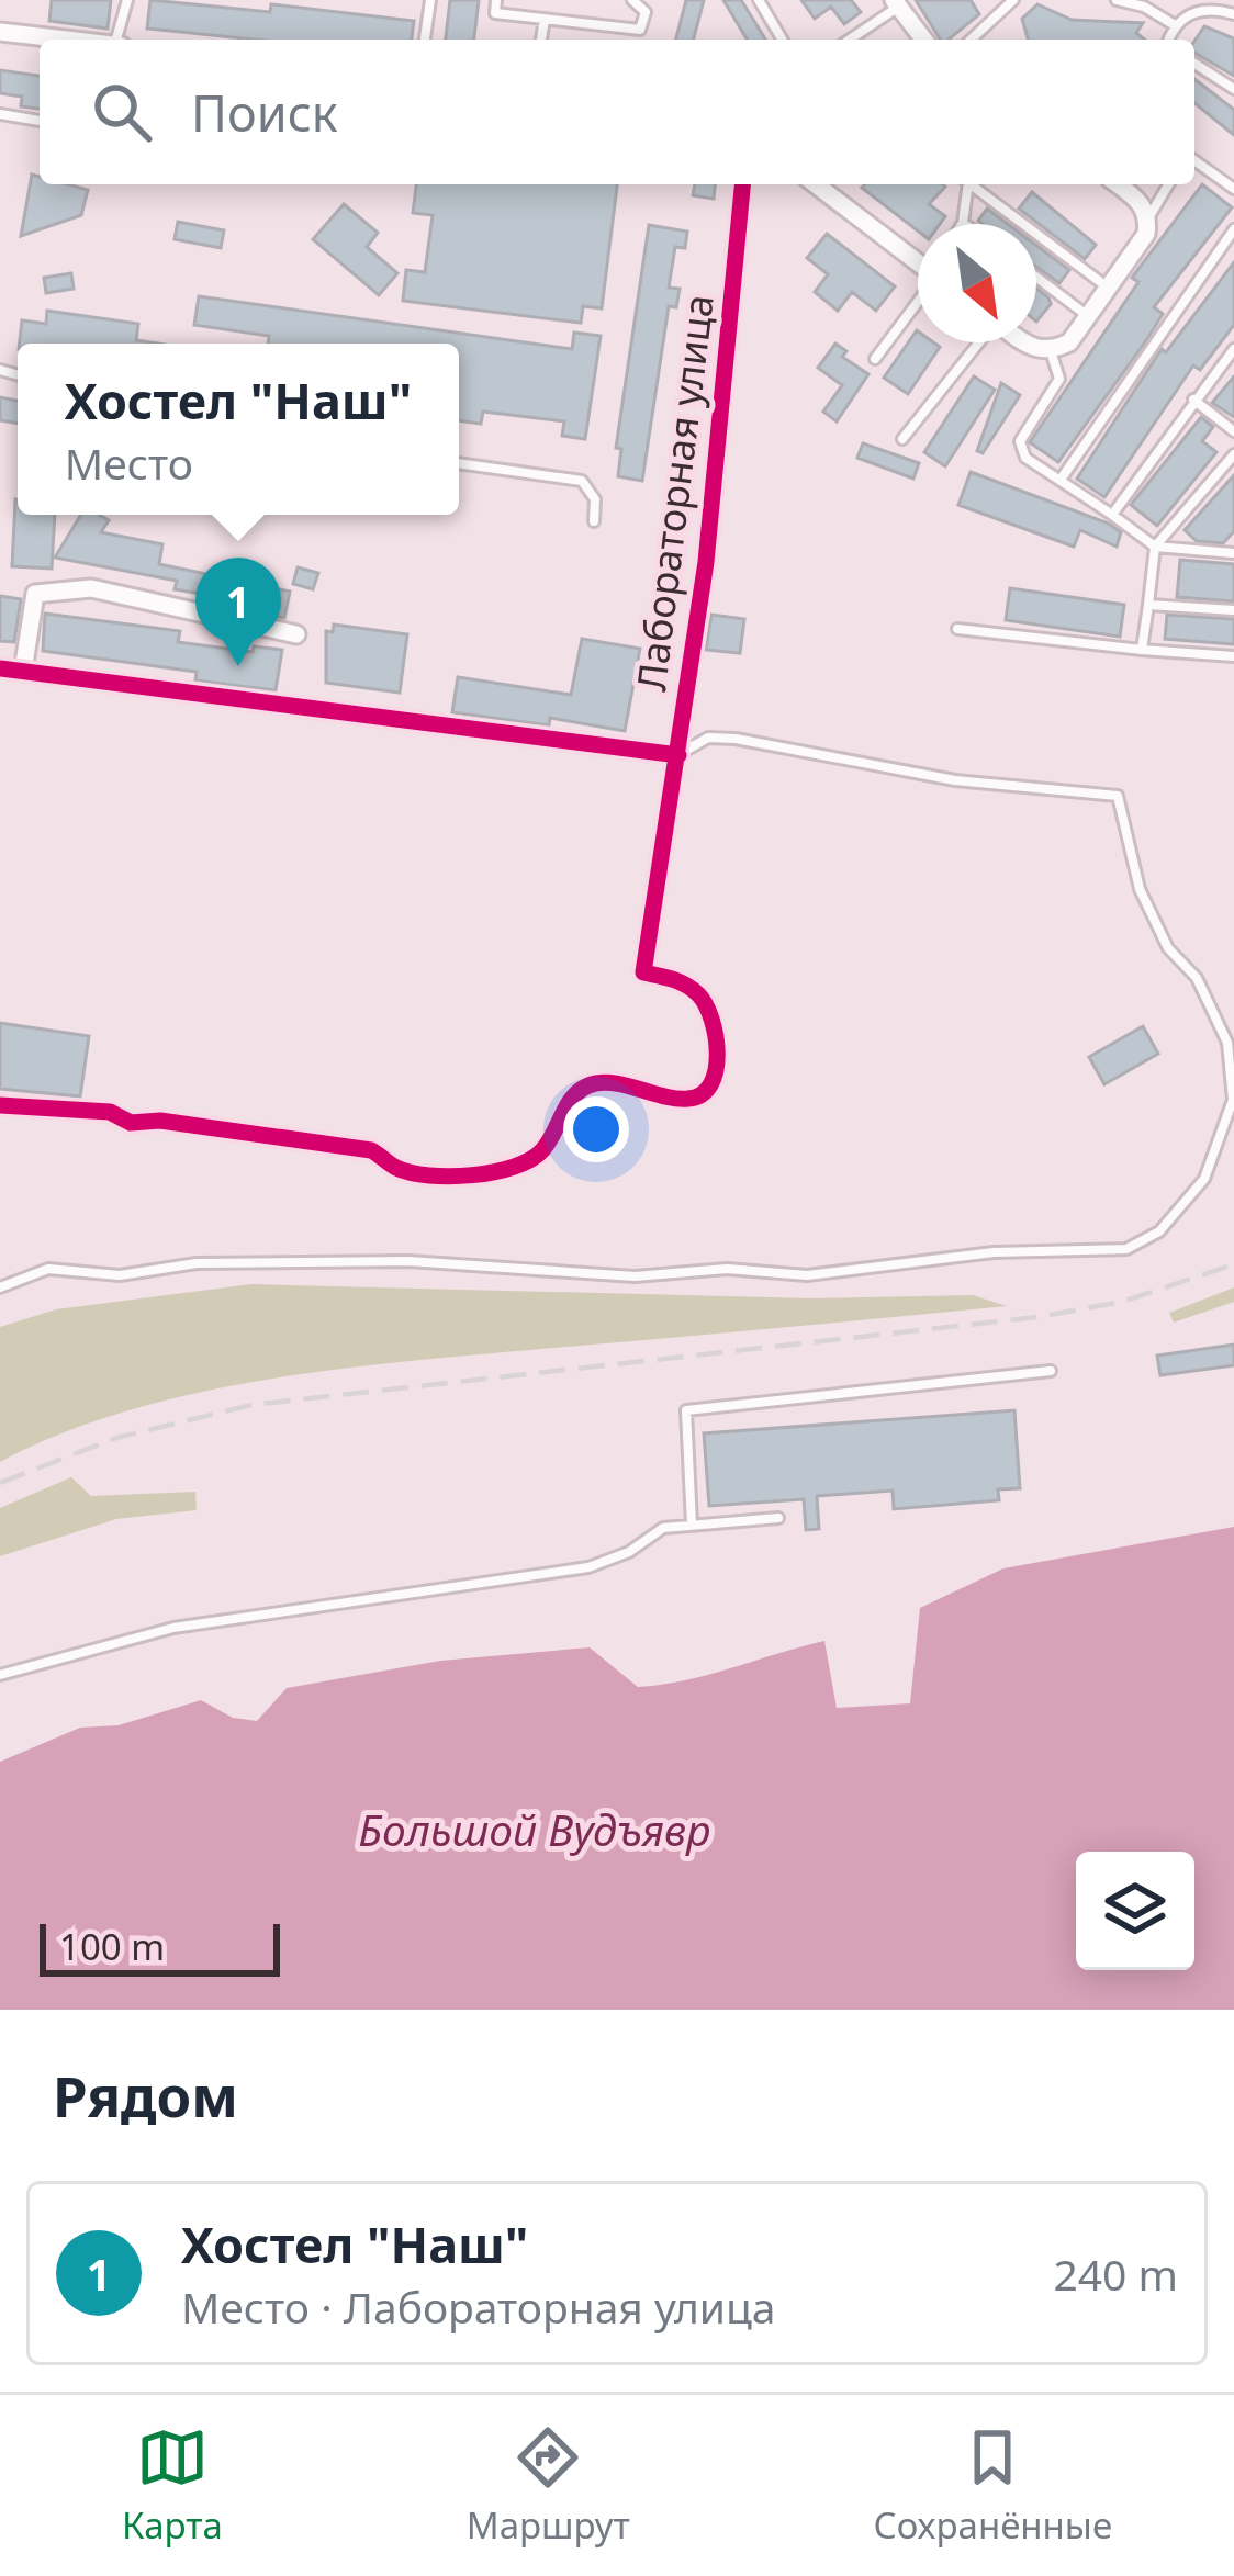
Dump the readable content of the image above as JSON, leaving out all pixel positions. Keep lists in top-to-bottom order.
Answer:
{
  "streets": {
    "street": ["Лабораторная улица"]
  },
  "water": ["Большой Вудъявр"],
  "scale_bar": "100 m",
  "north": "bottom right",
  "page": {
    "search": "Поиск",
    "popup": ["Хостел \"Наш\"", "Место"],
    "pins": "1",
    "scale": "100 m",
    "heading": "Рядом",
    "list": [
      {
        "mark": "1",
        "name": "Хостел \"Наш\"",
        "note": "Место · Лабораторная улица",
        "value": "240 m"
      }
    ],
    "nav": ["Карта", "Маршрут", "Сохранённые"]
  }
}
